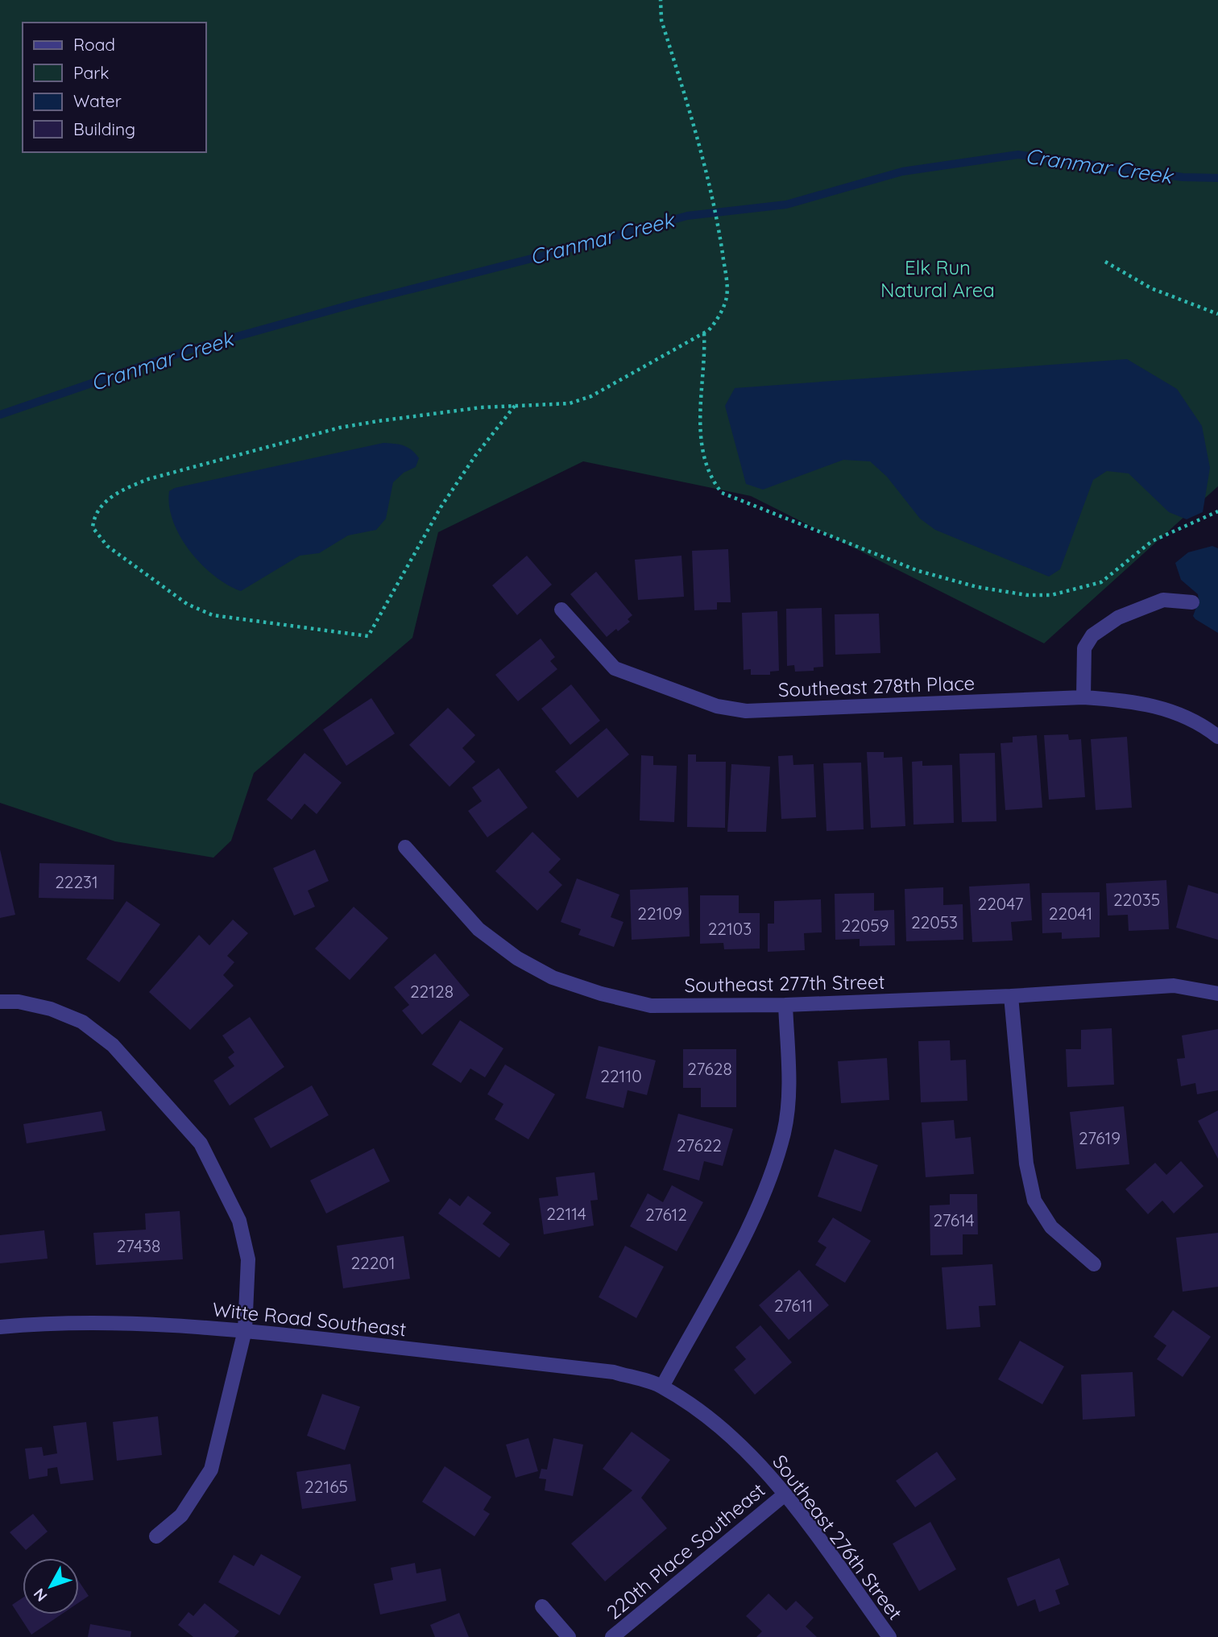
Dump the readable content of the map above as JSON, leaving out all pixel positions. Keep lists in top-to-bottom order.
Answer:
{
  "streets": {
    "street": [
      "Southeast 278th Place",
      "Southeast 277th Street",
      "Witte Road Southeast",
      "Southeast 276th Street",
      "220th Place Southeast"
    ]
  },
  "crossings": [
    ["Witte Road Southeast", "Southeast 276th Street"],
    ["Southeast 276th Street", "220th Place Southeast"]
  ],
  "water": ["Cranmar Creek"],
  "parks": ["Elk Run Natural Area"],
  "house_numbers": [
    "22231",
    "22035",
    "22047",
    "22109",
    "22041",
    "22053",
    "22059",
    "22103",
    "22128",
    "27628",
    "22110",
    "27619",
    "27622",
    "22114",
    "27612",
    "27614",
    "27438",
    "22201",
    "27611",
    "22165"
  ],
  "legend": [
    "Road",
    "Park",
    "Water",
    "Building"
  ],
  "north": "bottom left"
}
